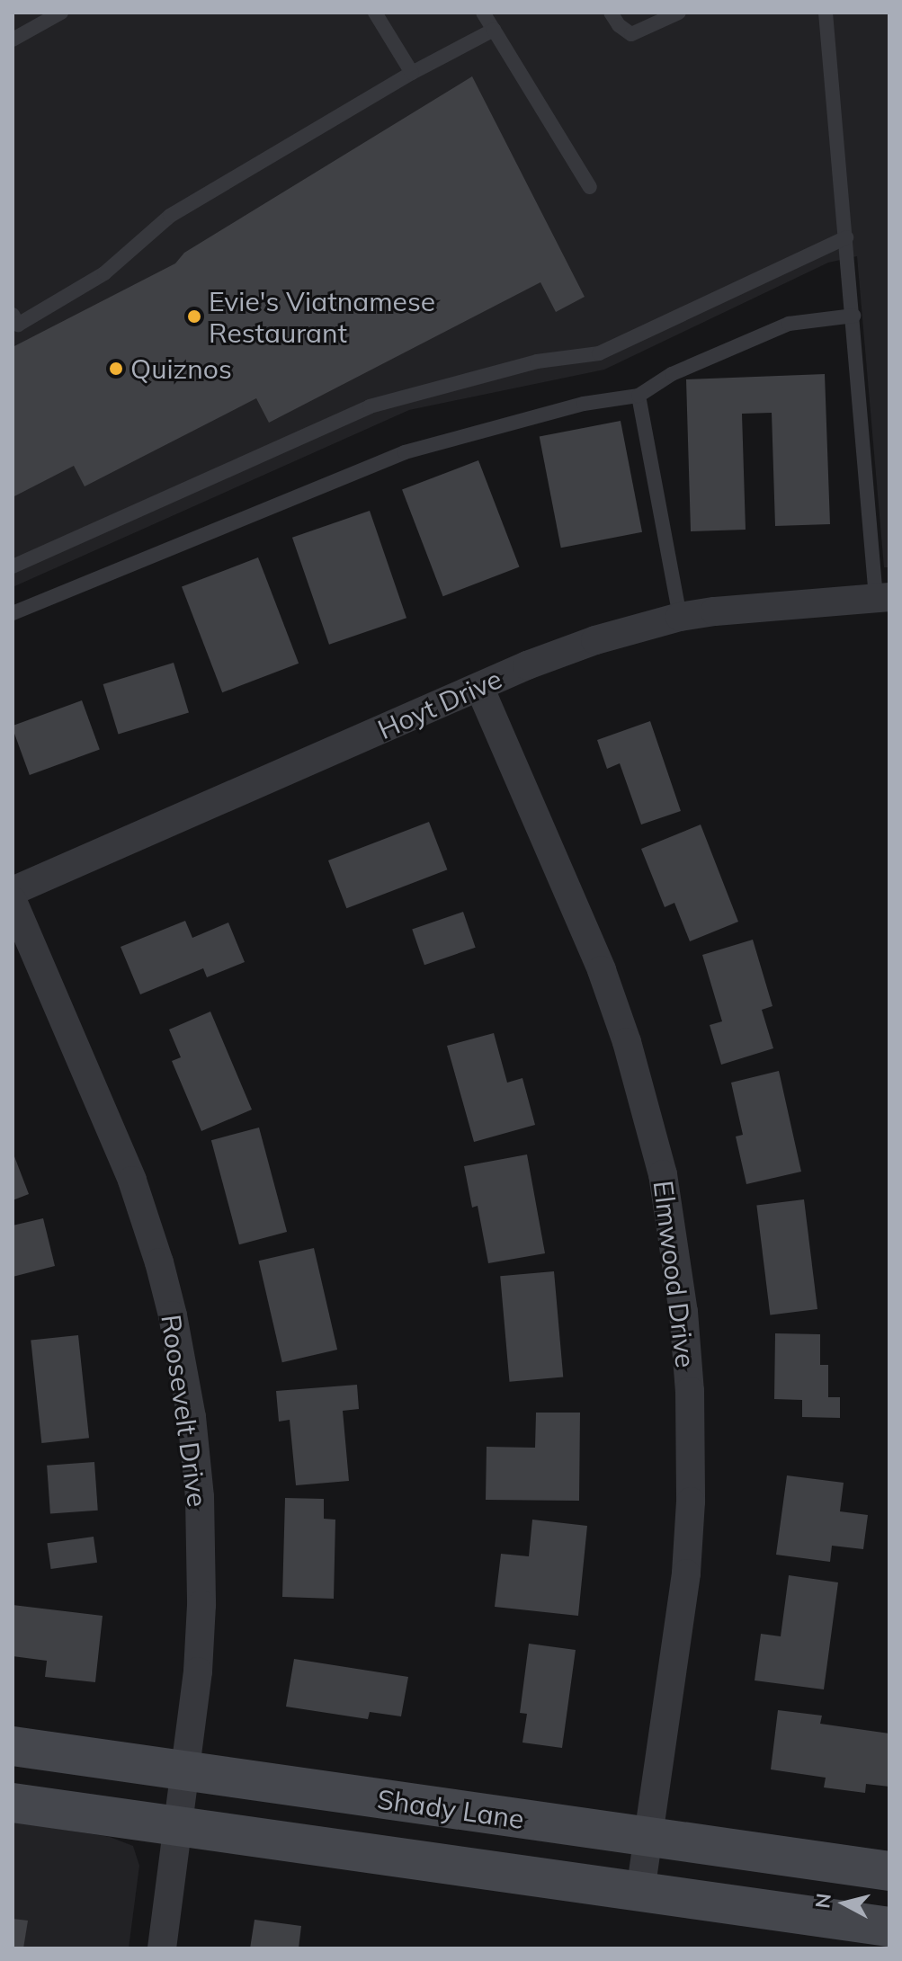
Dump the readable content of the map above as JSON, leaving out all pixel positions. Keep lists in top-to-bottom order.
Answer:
{
  "streets": {
    "street": [
      "Hoyt Drive",
      "Elmwood Drive",
      "Roosevelt Drive",
      "Shady Lane"
    ]
  },
  "crossings": [
    ["Hoyt Drive", "Elmwood Drive"],
    ["Elmwood Drive", "Shady Lane"],
    ["Roosevelt Drive", "Shady Lane"]
  ],
  "places": ["Evie's Viatnamese Restaurant", "Quiznos"],
  "north": "left"
}
